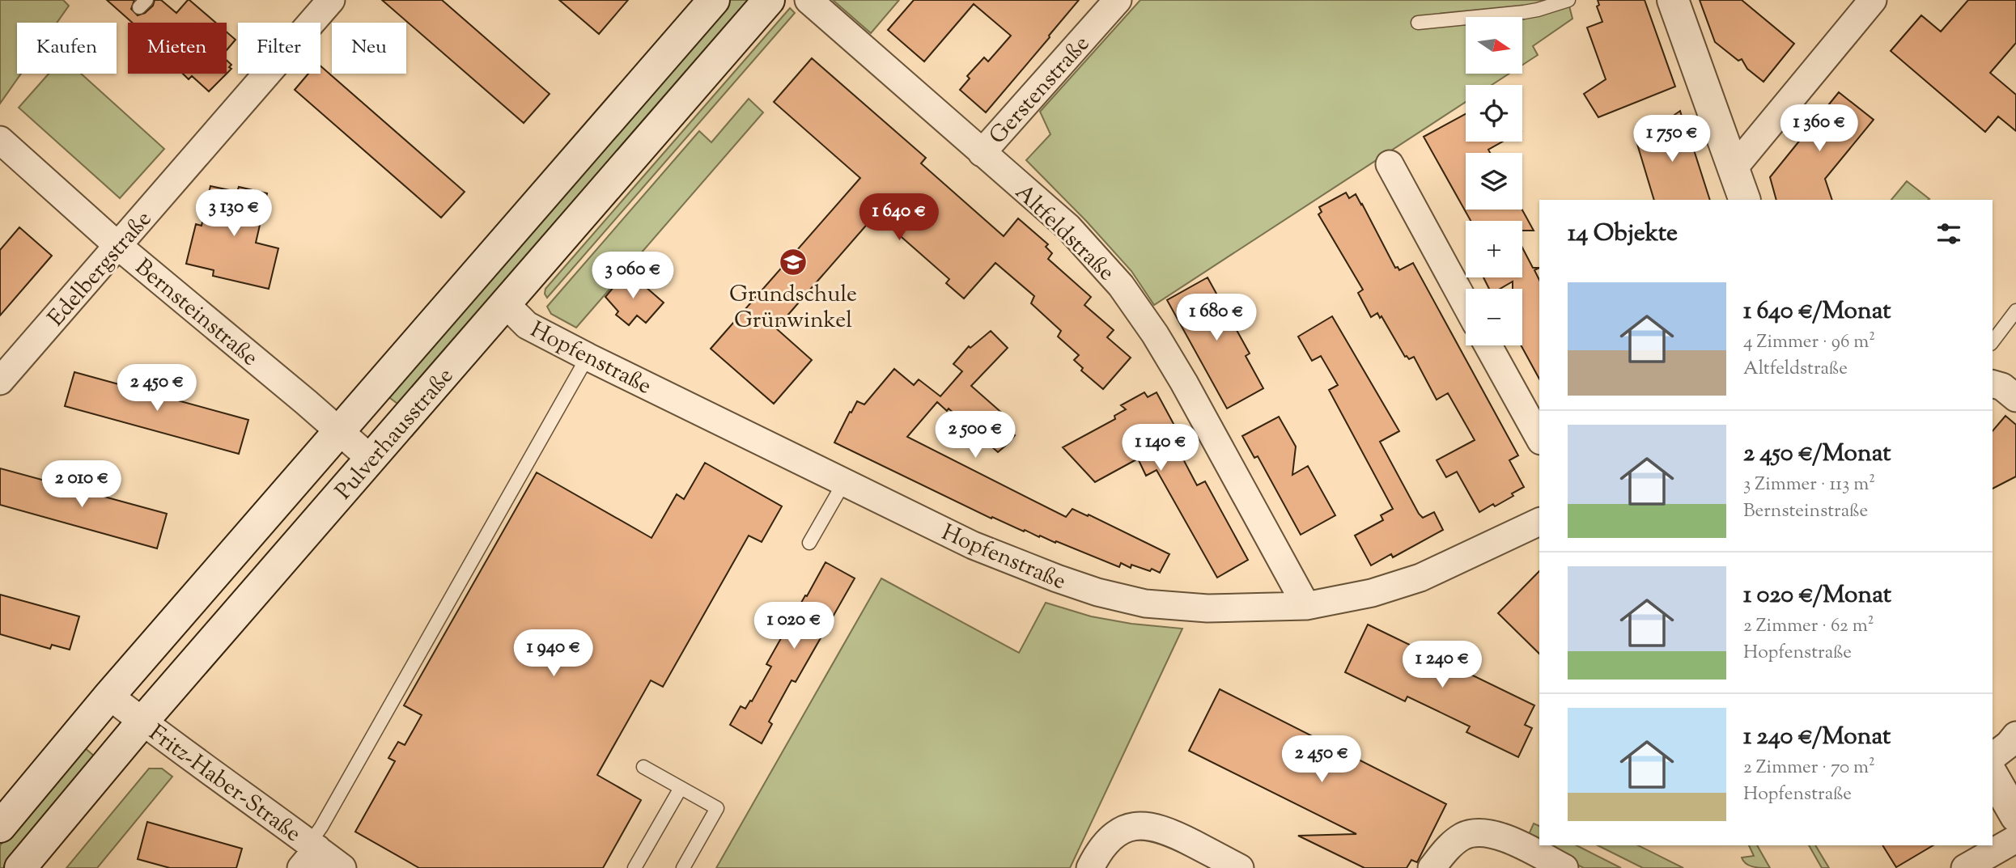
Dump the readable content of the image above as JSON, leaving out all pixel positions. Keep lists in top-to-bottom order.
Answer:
{
  "streets": {
    "main road": ["Pulverhausstraße"],
    "street": [
      "Gerstenstraße",
      "Altfeldstraße",
      "Edelbergstraße",
      "Bernsteinstraße",
      "Hopfenstraße",
      "Fritz-Haber-Straße"
    ]
  },
  "crossings": [
    ["Gerstenstraße", "Altfeldstraße"],
    ["Altfeldstraße", "Hopfenstraße"],
    ["Edelbergstraße", "Bernsteinstraße"],
    ["Bernsteinstraße", "Pulverhausstraße"],
    ["Hopfenstraße", "Pulverhausstraße"],
    ["Pulverhausstraße", "Fritz-Haber-Straße"]
  ],
  "places": {
    "school or university": ["Grundschule Grünwinkel"]
  },
  "north": "right",
  "page": {
    "map_buttons": ["+", "−"],
    "chip": [
      "Kaufen",
      "Mieten",
      "Filter",
      "Neu"
    ],
    "price": [
      "1 360 €",
      "1 750 €",
      "3 130 €",
      "1 640 €",
      "3 060 €",
      "1 680 €",
      "2 450 €",
      "2 500 €",
      "1 140 €",
      "2 010 €",
      "1 020 €",
      "1 940 €",
      "1 240 €",
      "2 450 €"
    ],
    "heading": "14 Objekte",
    "list": [
      {
        "name": "1 640 €/Monat",
        "note": "4 Zimmer · 96 m² · Altfeldstraße"
      },
      {
        "name": "2 450 €/Monat",
        "note": "3 Zimmer · 113 m² · Bernsteinstraße"
      },
      {
        "name": "1 020 €/Monat",
        "note": "2 Zimmer · 62 m² · Hopfenstraße"
      },
      {
        "name": "1 240 €/Monat",
        "note": "2 Zimmer · 70 m² · Hopfenstraße"
      }
    ]
  }
}
